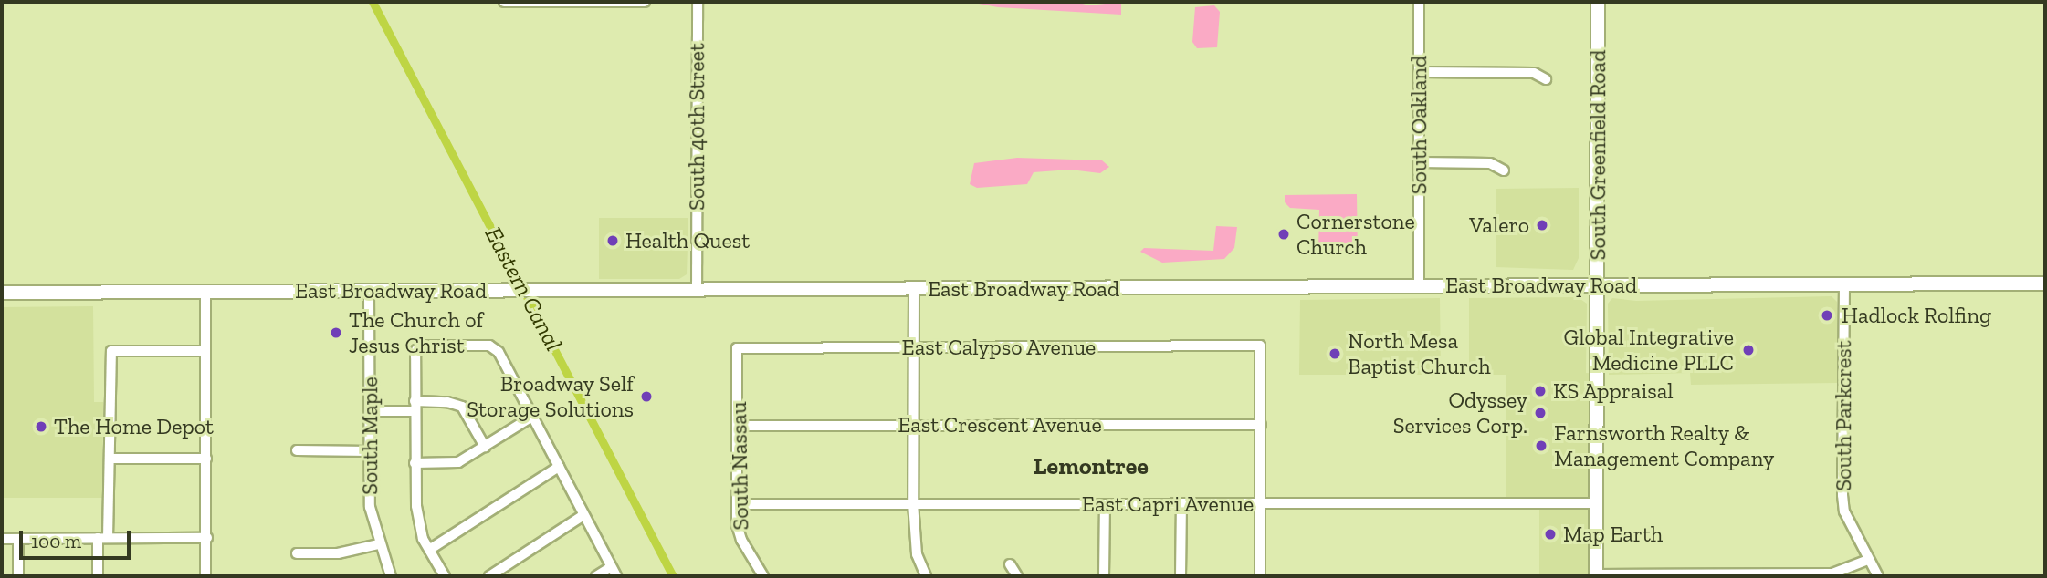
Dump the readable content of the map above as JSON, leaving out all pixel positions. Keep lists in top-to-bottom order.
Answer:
{
  "streets": {
    "main road": ["South Greenfield Road", "East Broadway Road"],
    "street": [
      "South Oakland",
      "South 40th Street",
      "East Calypso Avenue",
      "South Parkcrest",
      "East Crescent Avenue",
      "South Maple",
      "South Nassau",
      "East Capri Avenue"
    ]
  },
  "crossings": [
    ["South Oakland", "East Broadway Road"],
    ["South 40th Street", "East Broadway Road"],
    ["South Greenfield Road", "East Broadway Road"],
    ["South Greenfield Road", "East Capri Avenue"],
    ["East Broadway Road", "South Parkcrest"],
    ["East Broadway Road", "South Maple"],
    ["East Calypso Avenue", "East Crescent Avenue"],
    ["East Calypso Avenue", "South Nassau"],
    ["East Crescent Avenue", "South Nassau"],
    ["South Nassau", "East Capri Avenue"]
  ],
  "districts": ["Lemontree"],
  "water": ["Eastern Canal"],
  "places": [
    "Valero",
    "Cornerstone Church",
    "Health Quest",
    "Hadlock Rolfing",
    "The Church of Jesus Christ",
    "Global Integrative Medicine PLLC",
    "North Mesa Baptist Church",
    "KS Appraisal",
    "Broadway Self Storage Solutions",
    "Odyssey Services Corp.",
    "The Home Depot",
    "Farnsworth Realty & Management Company",
    "Map Earth"
  ],
  "scale_bar": "100 m"
}
